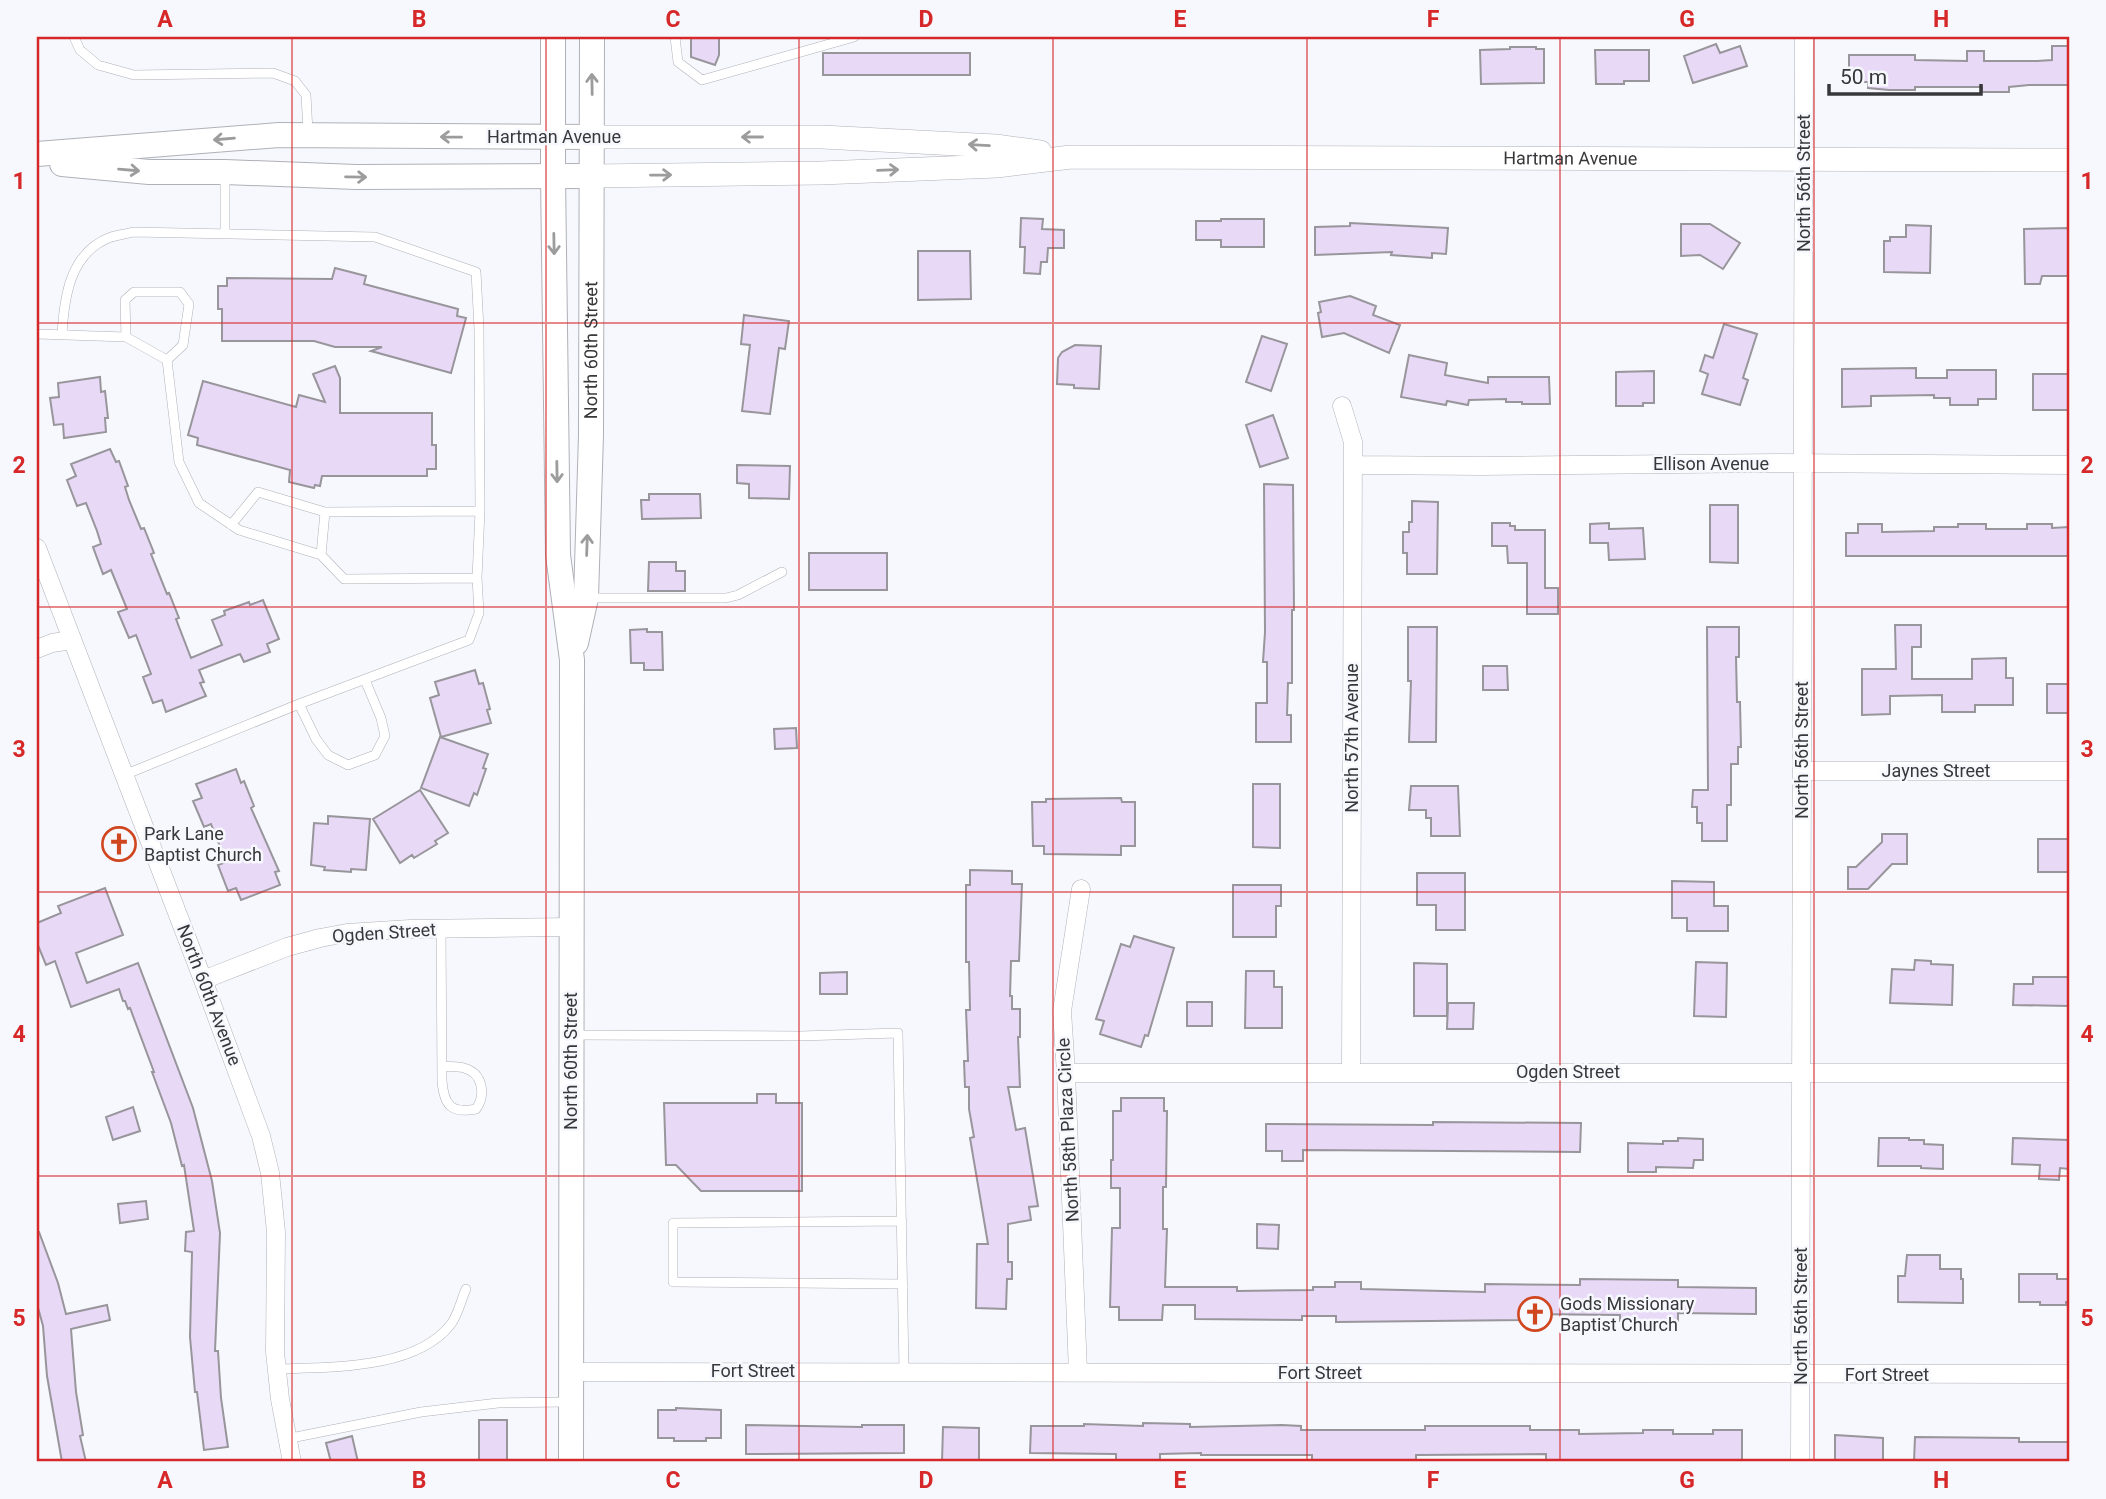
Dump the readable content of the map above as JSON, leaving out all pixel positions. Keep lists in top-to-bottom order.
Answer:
{
  "streets": {
    "main road": ["Hartman Avenue", "North 60th Street"],
    "street": [
      "North 56th Street",
      "Ellison Avenue",
      "North 57th Avenue",
      "Jaynes Street",
      "Ogden Street",
      "North 60th Avenue",
      "North 58th Plaza Circle",
      "Fort Street"
    ]
  },
  "crossings": [
    ["Hartman Avenue", "North 56th Street"],
    ["Hartman Avenue", "North 60th Street"],
    ["North 56th Street", "Ellison Avenue"],
    ["North 56th Street", "Jaynes Street"],
    ["North 56th Street", "Ogden Street"],
    ["North 56th Street", "Fort Street"],
    ["North 60th Street", "Ogden Street"],
    ["North 60th Street", "Fort Street"],
    ["Ellison Avenue", "North 57th Avenue"],
    ["North 57th Avenue", "Ogden Street"],
    ["Ogden Street", "North 60th Avenue"],
    ["Ogden Street", "North 58th Plaza Circle"],
    ["North 58th Plaza Circle", "Fort Street"]
  ],
  "places": {
    "church": ["Park Lane Baptist Church", "Gods Missionary Baptist Church"]
  },
  "scale_bar": "50 m",
  "grid": {
    "columns": [
      "A",
      "B",
      "C",
      "D",
      "E",
      "F",
      "G",
      "H"
    ],
    "rows": [
      "1",
      "2",
      "3",
      "4",
      "5"
    ]
  }
}
